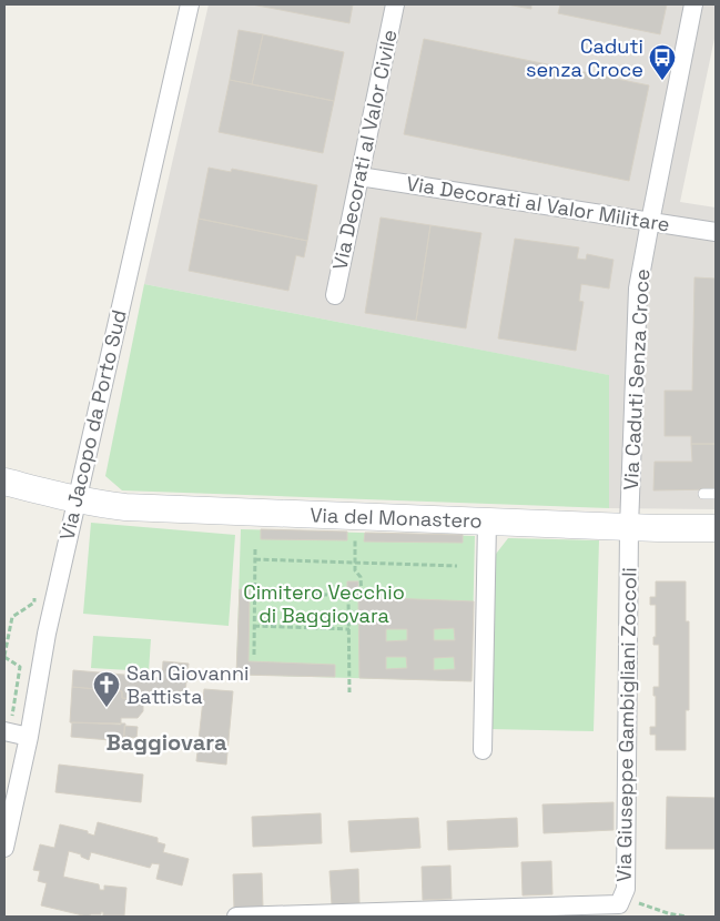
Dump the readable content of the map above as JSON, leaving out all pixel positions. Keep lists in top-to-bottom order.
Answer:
{
  "streets": {
    "main road": ["Via del Monastero"],
    "street": [
      "Via Decorati al Valor Civile",
      "Via Decorati al Valor Militare",
      "Via Caduti Senza Croce",
      "Via Jacopo da Porto Sud",
      "Via Giuseppe Gambigliani Zoccoli"
    ]
  },
  "crossings": [
    ["Via Decorati al Valor Civile", "Via Decorati al Valor Militare"],
    ["Via Decorati al Valor Militare", "Via Caduti Senza Croce"],
    ["Via Caduti Senza Croce", "Via del Monastero"],
    ["Via Caduti Senza Croce", "Via Giuseppe Gambigliani Zoccoli"],
    ["Via Jacopo da Porto Sud", "Via del Monastero"],
    ["Via del Monastero", "Via Giuseppe Gambigliani Zoccoli"]
  ],
  "districts": ["Baggiovara"],
  "parks": ["Cimitero Vecchio di Baggiovara"],
  "places": {
    "bus stop": ["Caduti senza Croce"],
    "church": ["San Giovanni Battista"]
  }
}
